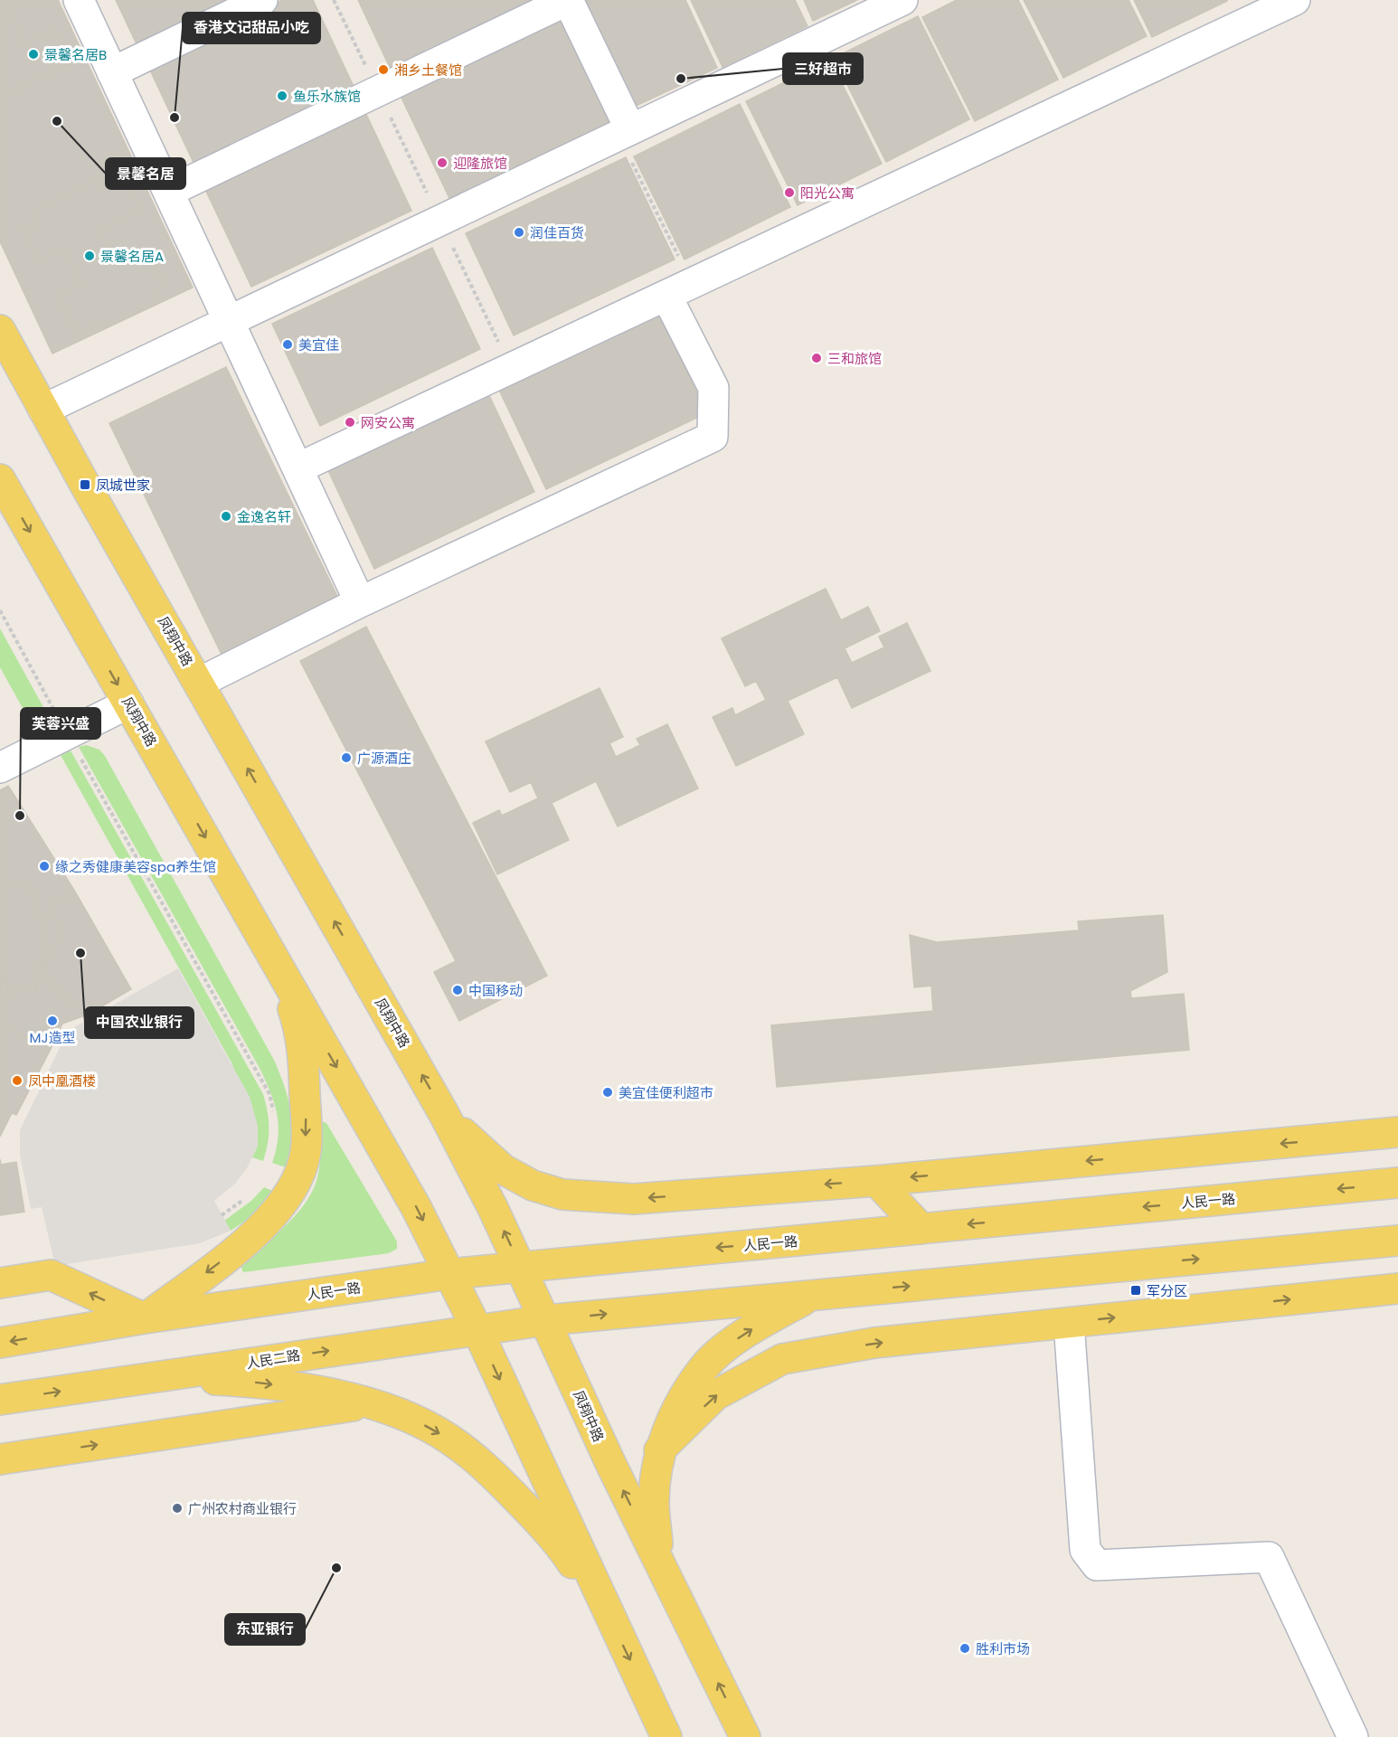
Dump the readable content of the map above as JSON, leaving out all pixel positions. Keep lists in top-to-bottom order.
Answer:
{
  "streets": {
    "main road": [
      "凤翔中路",
      "风翔中路",
      "人民一路",
      "人民二路"
    ]
  },
  "crossings": [
    ["凤翔中路", "人民一路"],
    ["凤翔中路", "人民二路"]
  ],
  "one_way": ["风翔中路"],
  "places": {
    "other": [
      "景馨名居B",
      "湘乡土餐馆",
      "三好超市",
      "鱼乐水族馆",
      "香港文记甜品小吃",
      "景馨名居",
      "迎隆旅馆",
      "阳光公寓",
      "润佳百货",
      "景馨名居A",
      "美宜佳",
      "三和旅馆",
      "网安公寓",
      "金逸名轩",
      "广源酒庄",
      "芙蓉兴盛",
      "缘之秀健康美容spa养生馆",
      "中国农业银行",
      "中国移动",
      "MJ造型",
      "凤中凰酒楼",
      "美宜佳便利超市",
      "广州农村商业银行",
      "东亚银行",
      "胜利市场"
    ],
    "transit": ["凤城世家", "军分区"]
  }
}
